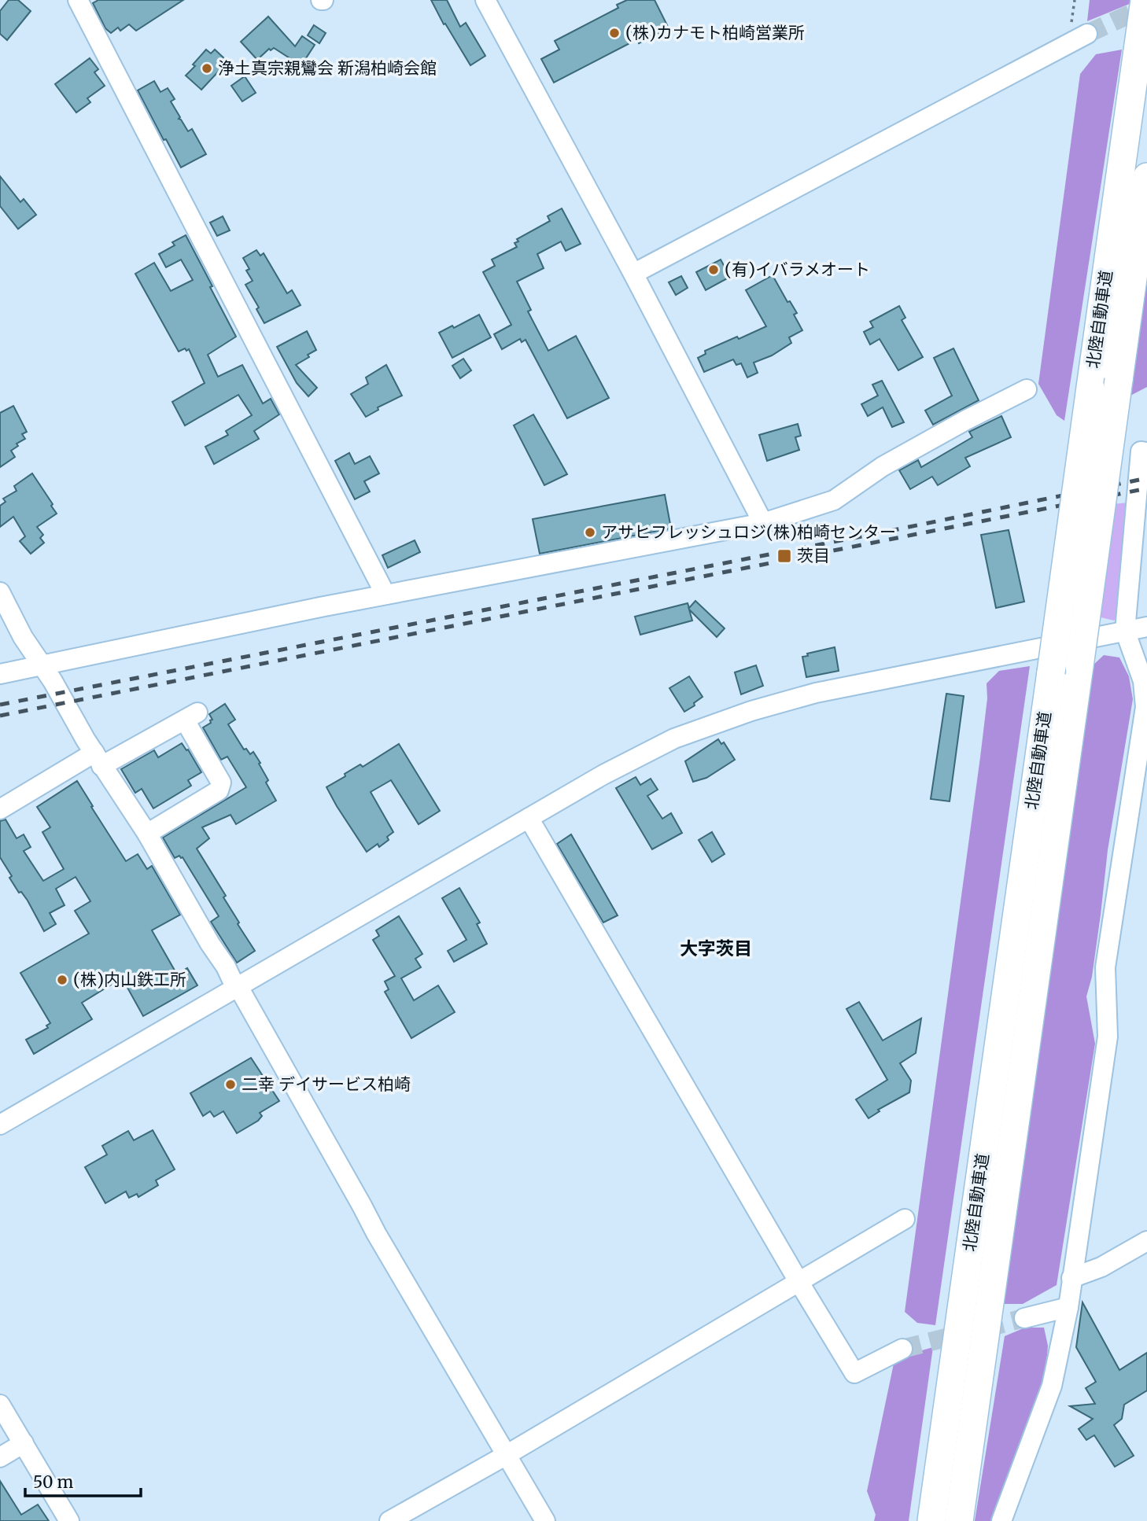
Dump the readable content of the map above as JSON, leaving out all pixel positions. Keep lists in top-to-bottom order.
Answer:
{
  "streets": {
    "highway": ["北陸自動車道"]
  },
  "districts": ["大字茨目"],
  "places": {
    "other": [
      "(株)カナモト柏崎営業所",
      "浄土真宗親鸞会 新潟柏崎会館",
      "(有)イバラメオート",
      "アサヒフレッシュロジ(株)柏崎センター",
      "(株)内山鉄工所",
      "二幸 デイサービス柏崎"
    ],
    "transit": ["茨目"]
  },
  "scale_bar": "50 m"
}
